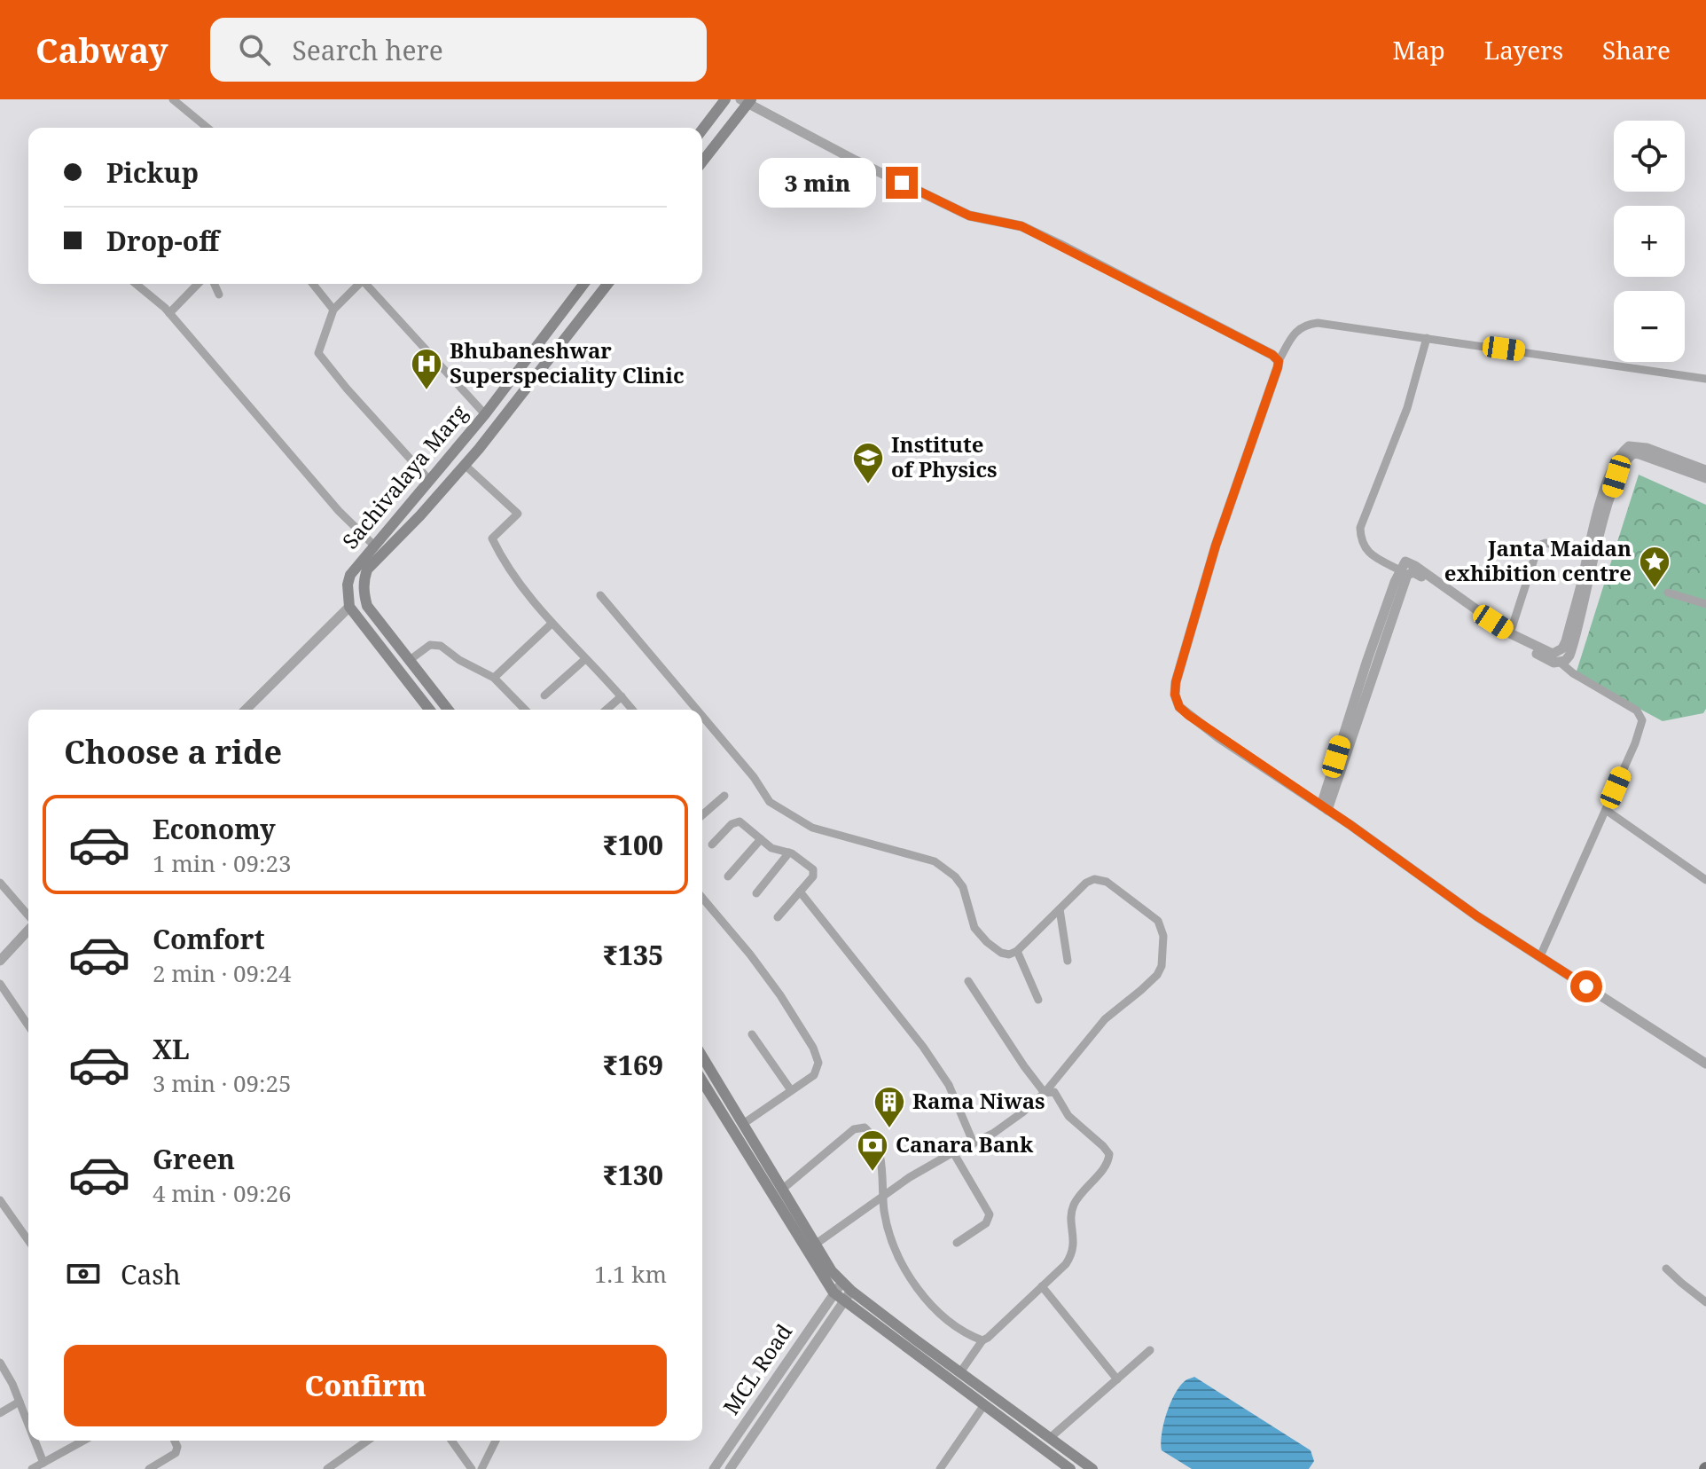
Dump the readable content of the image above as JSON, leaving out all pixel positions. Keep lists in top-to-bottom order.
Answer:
{
  "streets": {
    "main road": ["Sachivalaya Marg"],
    "street": ["MCL Road"]
  },
  "places": {
    "hospital": ["Bhubaneshwar Superspeciality Clinic"],
    "school or university": ["Institute of Physics"],
    "place": ["Janta Maidan exhibition centre"],
    "building": ["Rama Niwas"],
    "bank": ["Canara Bank"]
  },
  "page": {
    "header": "Cabway",
    "search": "Search here",
    "nav": ["Map", "Layers", "Share"],
    "map_buttons": ["+", "−"],
    "banner": ["Pickup", "Drop-off"],
    "bubble": "3 min",
    "heading": "Choose a ride",
    "list": [
      {
        "name": "Economy",
        "note": "1 min · 09:23",
        "value": "₹100"
      },
      {
        "name": "Comfort",
        "note": "2 min · 09:24",
        "value": "₹135"
      },
      {
        "name": "XL",
        "note": "3 min · 09:25",
        "value": "₹169"
      },
      {
        "name": "Green",
        "note": "4 min · 09:26",
        "value": "₹130"
      }
    ],
    "pay": ["Cash", "1.1 km"],
    "buttons": "Confirm"
  }
}
